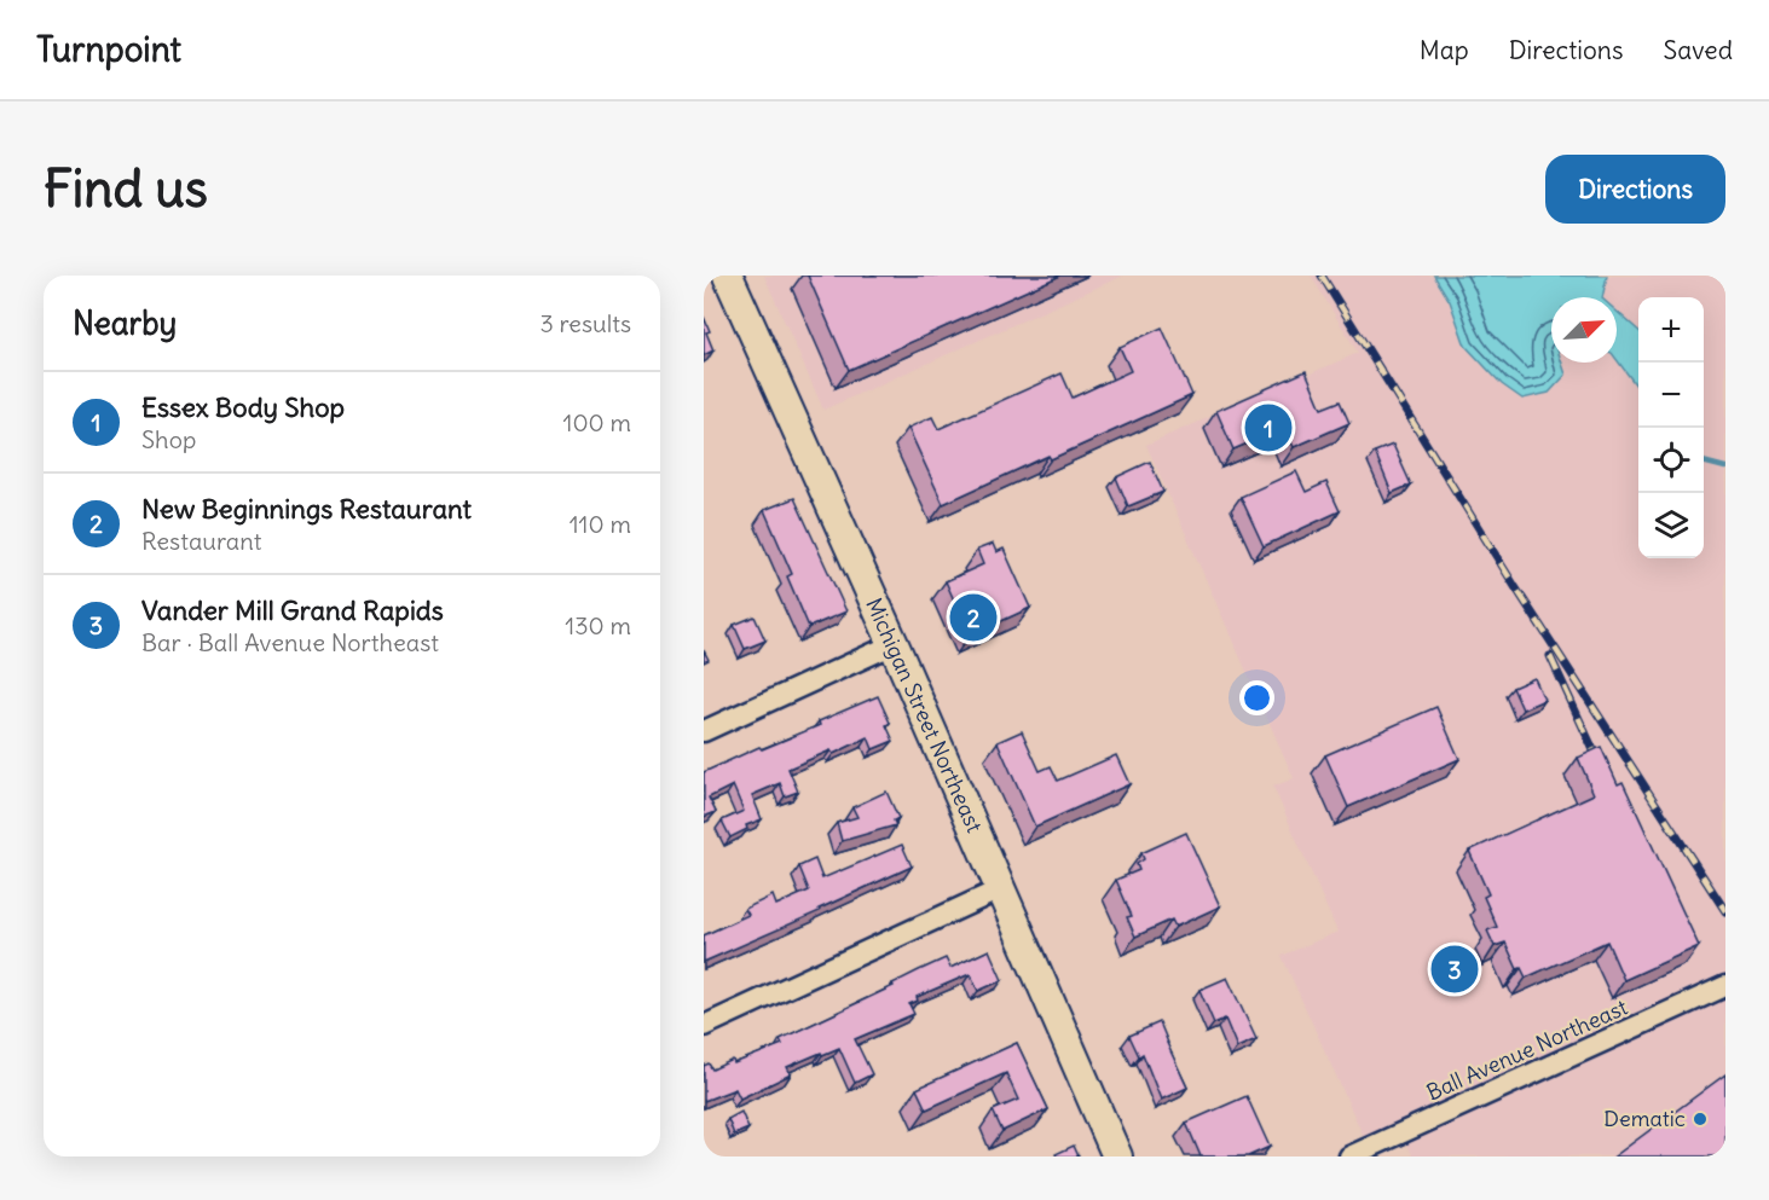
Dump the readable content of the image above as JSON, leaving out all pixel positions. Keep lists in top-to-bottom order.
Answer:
{
  "streets": {
    "main road": ["Michigan Street Northeast"],
    "street": ["Ball Avenue Northeast"]
  },
  "places": ["Dematic"],
  "north": "top right",
  "page": {
    "header": "Turnpoint",
    "nav": ["Map", "Directions", "Saved"],
    "buttons": "Directions",
    "title": "Find us",
    "heading": ["Nearby", "3 results"],
    "map_buttons": ["+", "−"],
    "list": [
      {
        "mark": "1",
        "name": "Essex Body Shop",
        "note": "Shop",
        "value": "100 m"
      },
      {
        "mark": "2",
        "name": "New Beginnings Restaurant",
        "note": "Restaurant",
        "value": "110 m"
      },
      {
        "mark": "3",
        "name": "Vander Mill Grand Rapids",
        "note": "Bar · Ball Avenue Northeast",
        "value": "130 m"
      }
    ],
    "pins": ["1", "2", "3"]
  }
}
